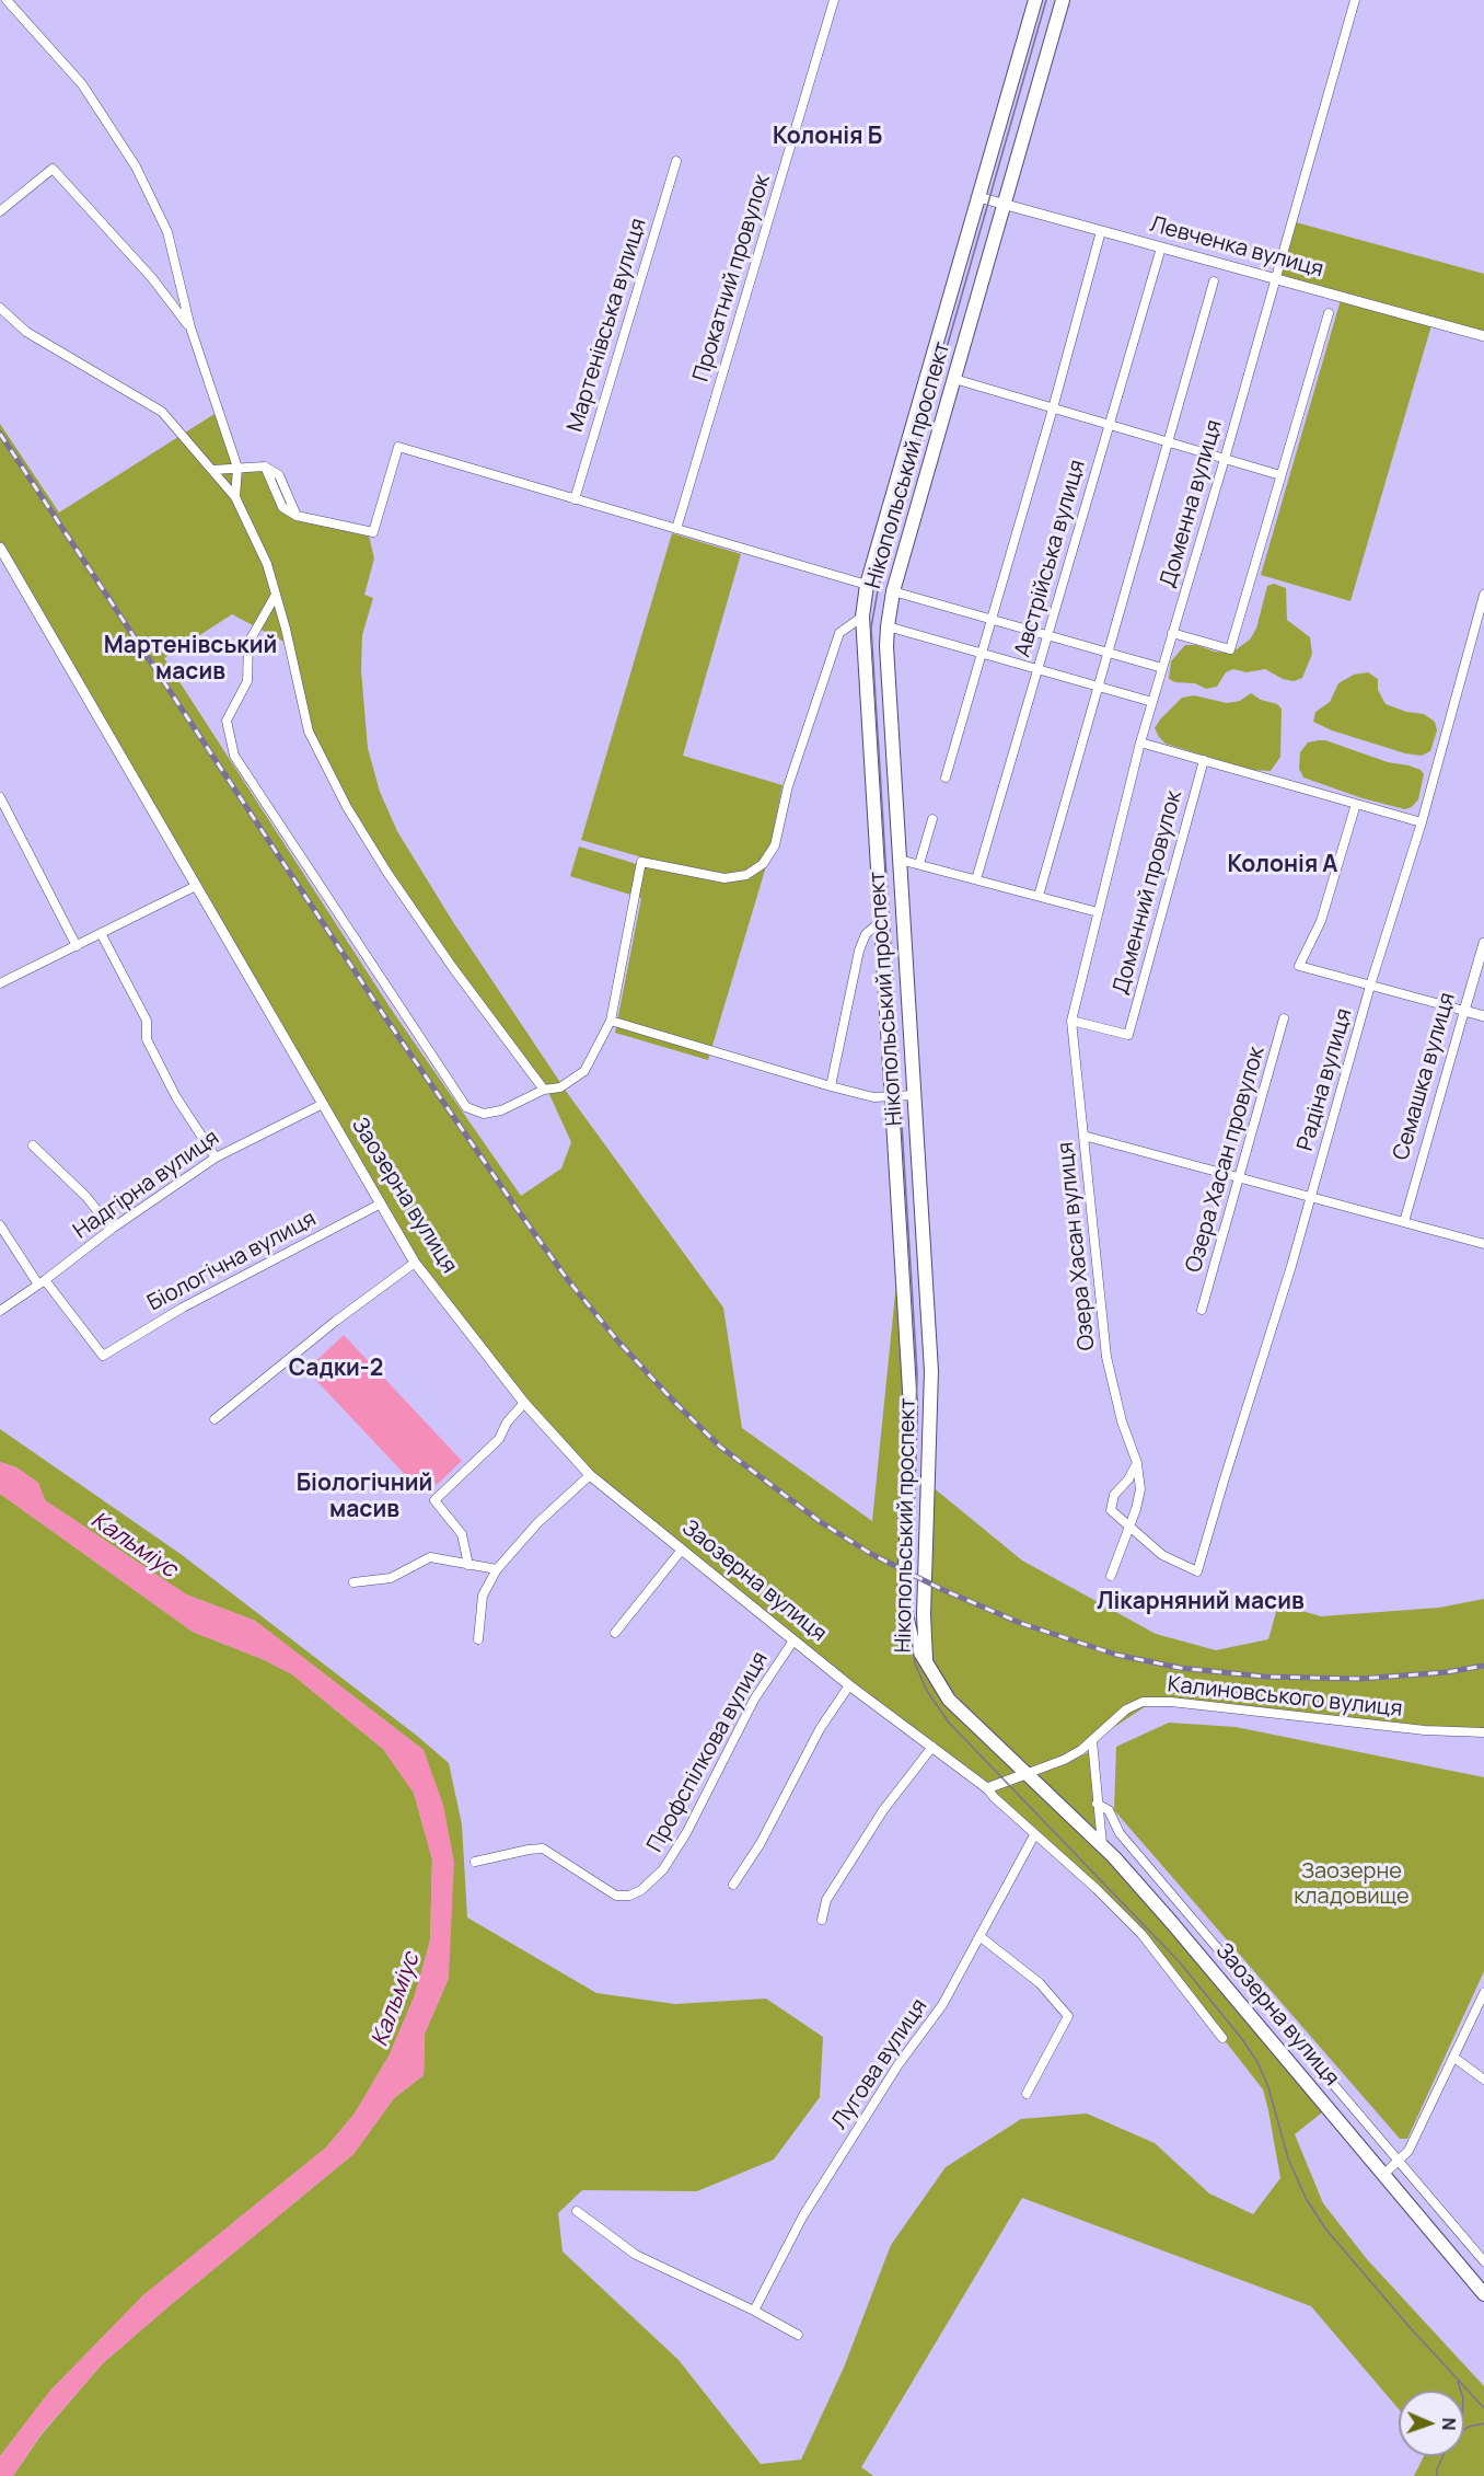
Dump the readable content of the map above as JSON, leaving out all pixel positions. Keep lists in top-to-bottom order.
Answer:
{
  "streets": {
    "main road": ["Нікопольський проспект", "Заозерна вулиця"],
    "street": [
      "Левченка вулиця",
      "Прокатний провулок",
      "Мартенівська вулиця",
      "Доменна вулиця",
      "Австрійська вулиця",
      "Доменний провулок",
      "Семашка вулиця",
      "Радіна вулиця",
      "Озера Хасан провулок",
      "Надгірна вулиця",
      "Озера Хасан вулиця",
      "Біологічна вулиця",
      "Калиновського вулиця",
      "Профспілкова вулиця",
      "Лугова вулиця"
    ]
  },
  "crossings": [
    ["Левченка вулиця", "Нікопольський проспект"],
    ["Левченка вулиця", "Доменна вулиця"],
    ["Левченка вулиця", "Австрійська вулиця"],
    ["Нікопольський проспект", "Заозерна вулиця"],
    ["Доменна вулиця", "Доменний провулок"],
    ["Доменна вулиця", "Озера Хасан вулиця"],
    ["Доменний провулок", "Озера Хасан вулиця"],
    ["Радіна вулиця", "Озера Хасан вулиця"],
    ["Надгірна вулиця", "Заозерна вулиця"],
    ["Надгірна вулиця", "Біологічна вулиця"],
    ["Заозерна вулиця", "Біологічна вулиця"],
    ["Заозерна вулиця", "Калиновського вулиця"],
    ["Заозерна вулиця", "Профспілкова вулиця"],
    ["Заозерна вулиця", "Лугова вулиця"]
  ],
  "districts": [
    "Колонія Б",
    "Мартенівський масив",
    "Колонія А",
    "Садки-2",
    "Біологічний масив",
    "Лікарняний масив"
  ],
  "water": ["Кальміус"],
  "parks": ["Заозерне кладовище"],
  "north": "right"
}
